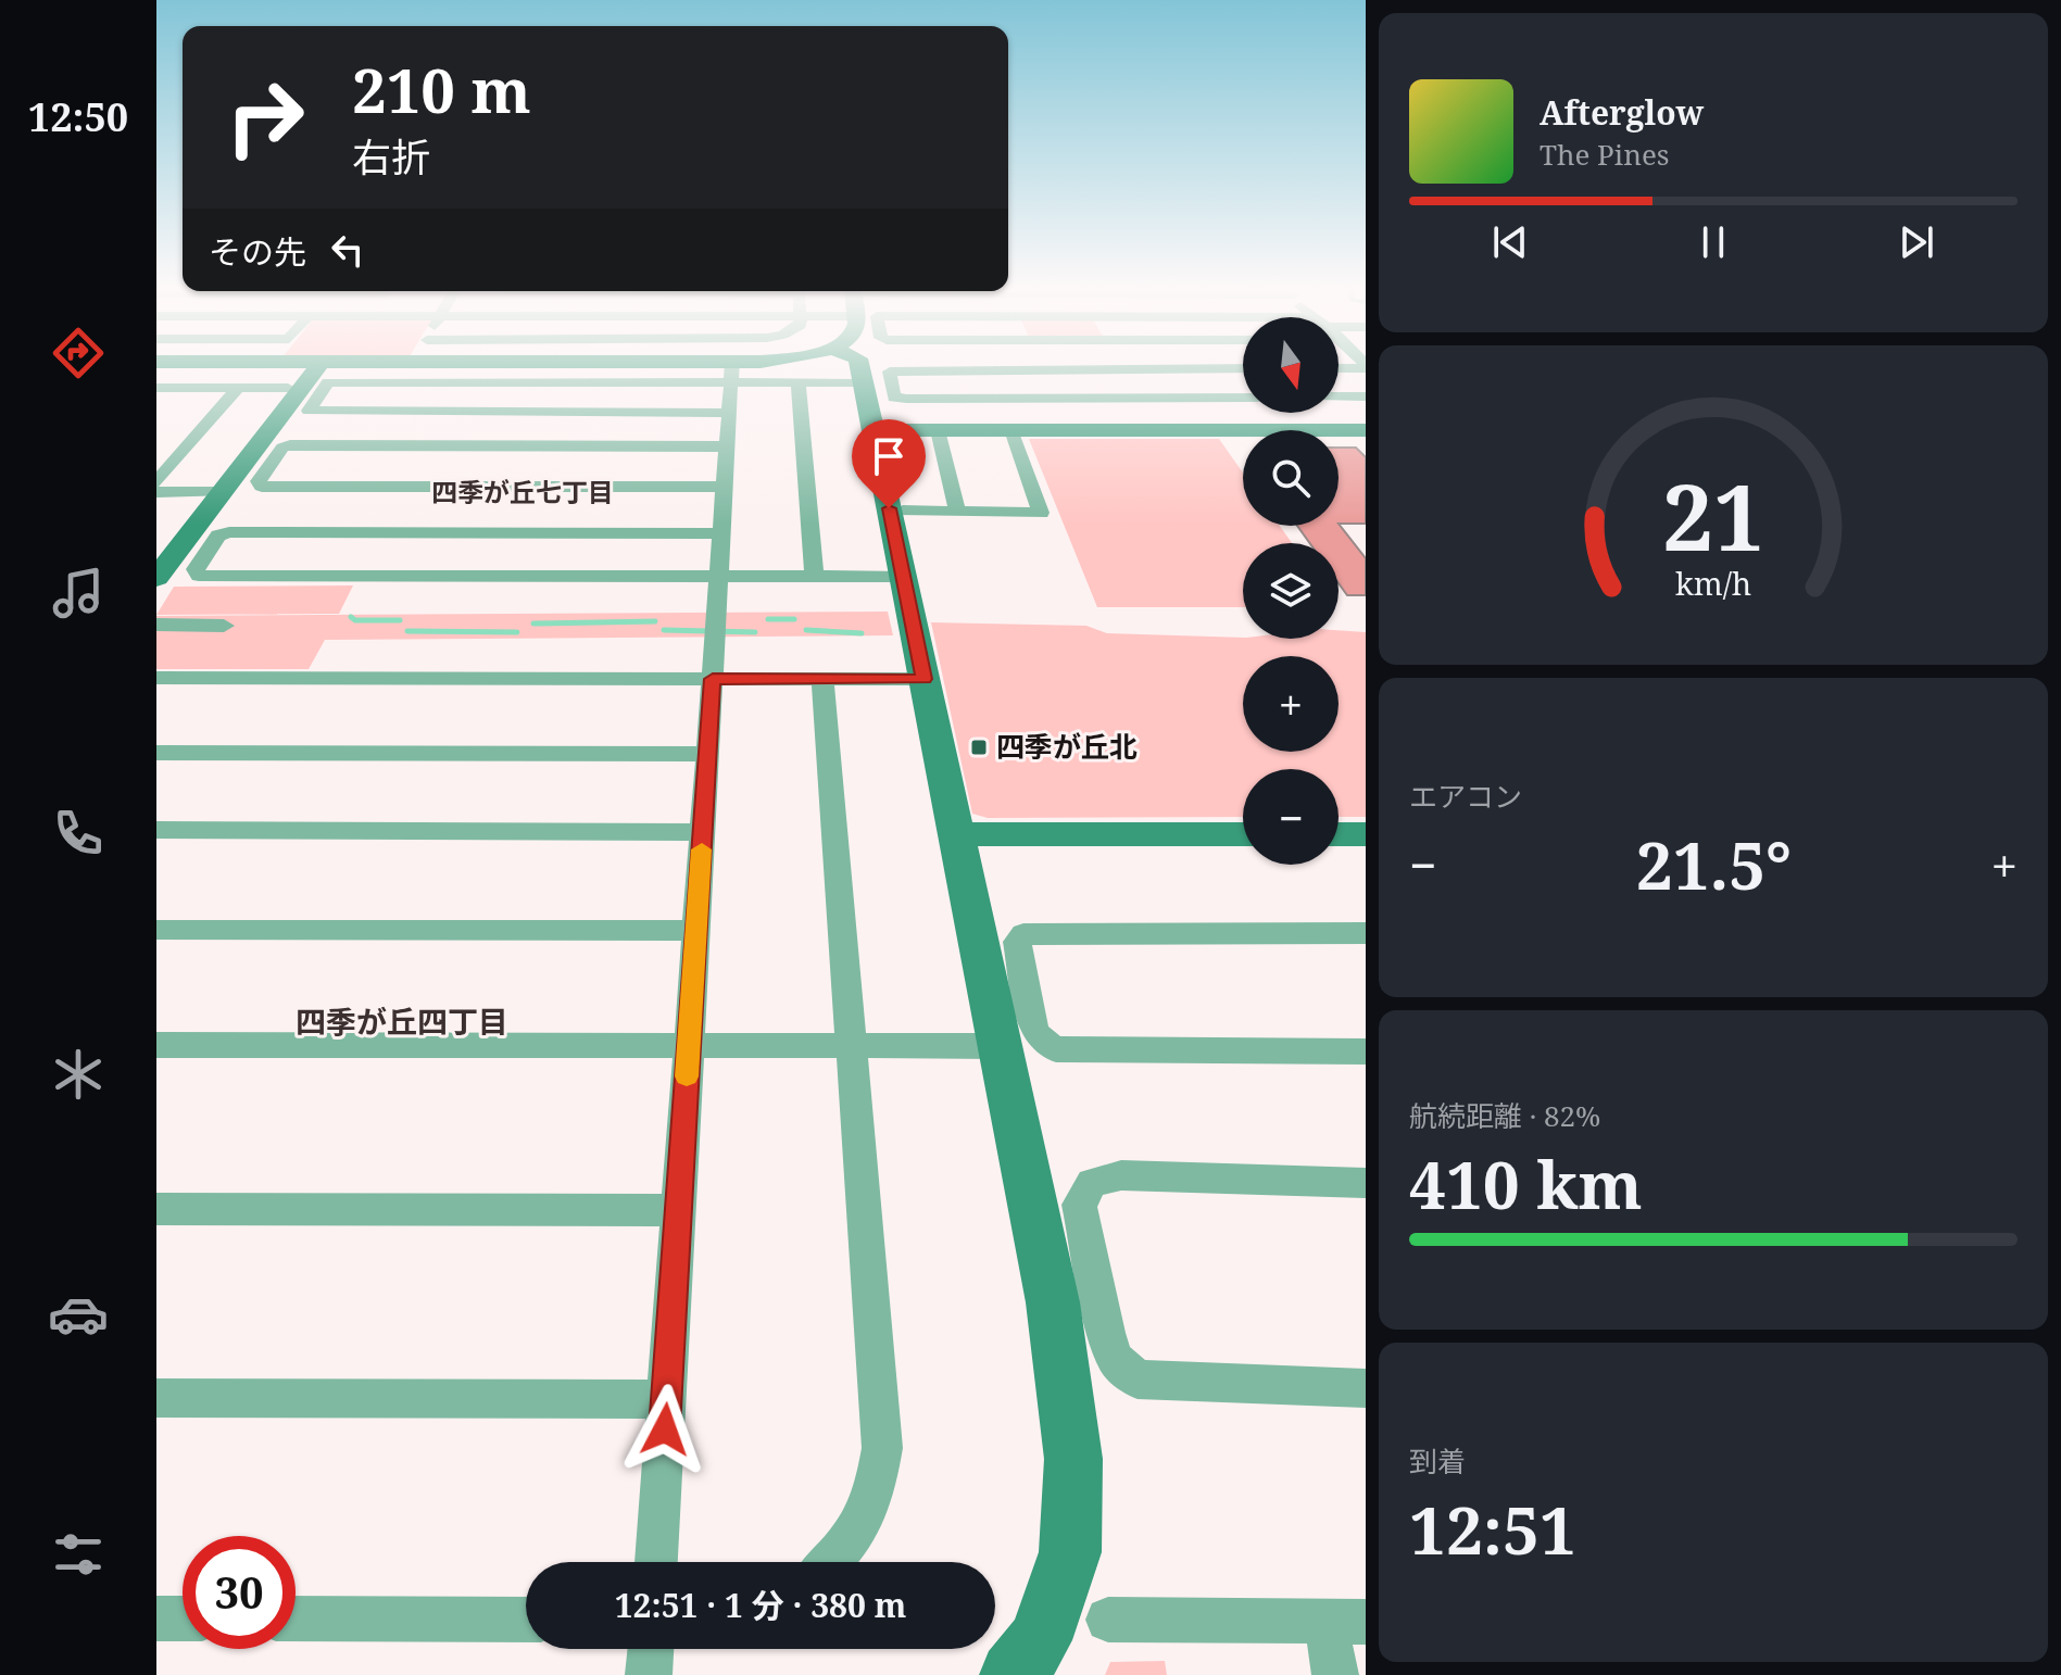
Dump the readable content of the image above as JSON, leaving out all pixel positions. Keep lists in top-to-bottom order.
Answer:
{
  "districts": ["四季が丘七丁目", "四季が丘四丁目"],
  "places": {
    "transit": ["四季が丘北"]
  },
  "north": "bottom",
  "page": {
    "tabs": "12:50",
    "turn": ["210 m", "右折"],
    "song": ["Afterglow", "The Pines"],
    "then": "その先",
    "map_buttons": ["+", "−"],
    "tile": [
      "エアコン",
      ["航続距離 · 82%", "410 km"],
      ["到着", "12:51"]
    ],
    "heat": ["−", "21.5°", "+"],
    "limit": "30",
    "trip": "12:51 · 1 分 · 380 m",
    "gauge": ["21", "km/h"]
  }
}
